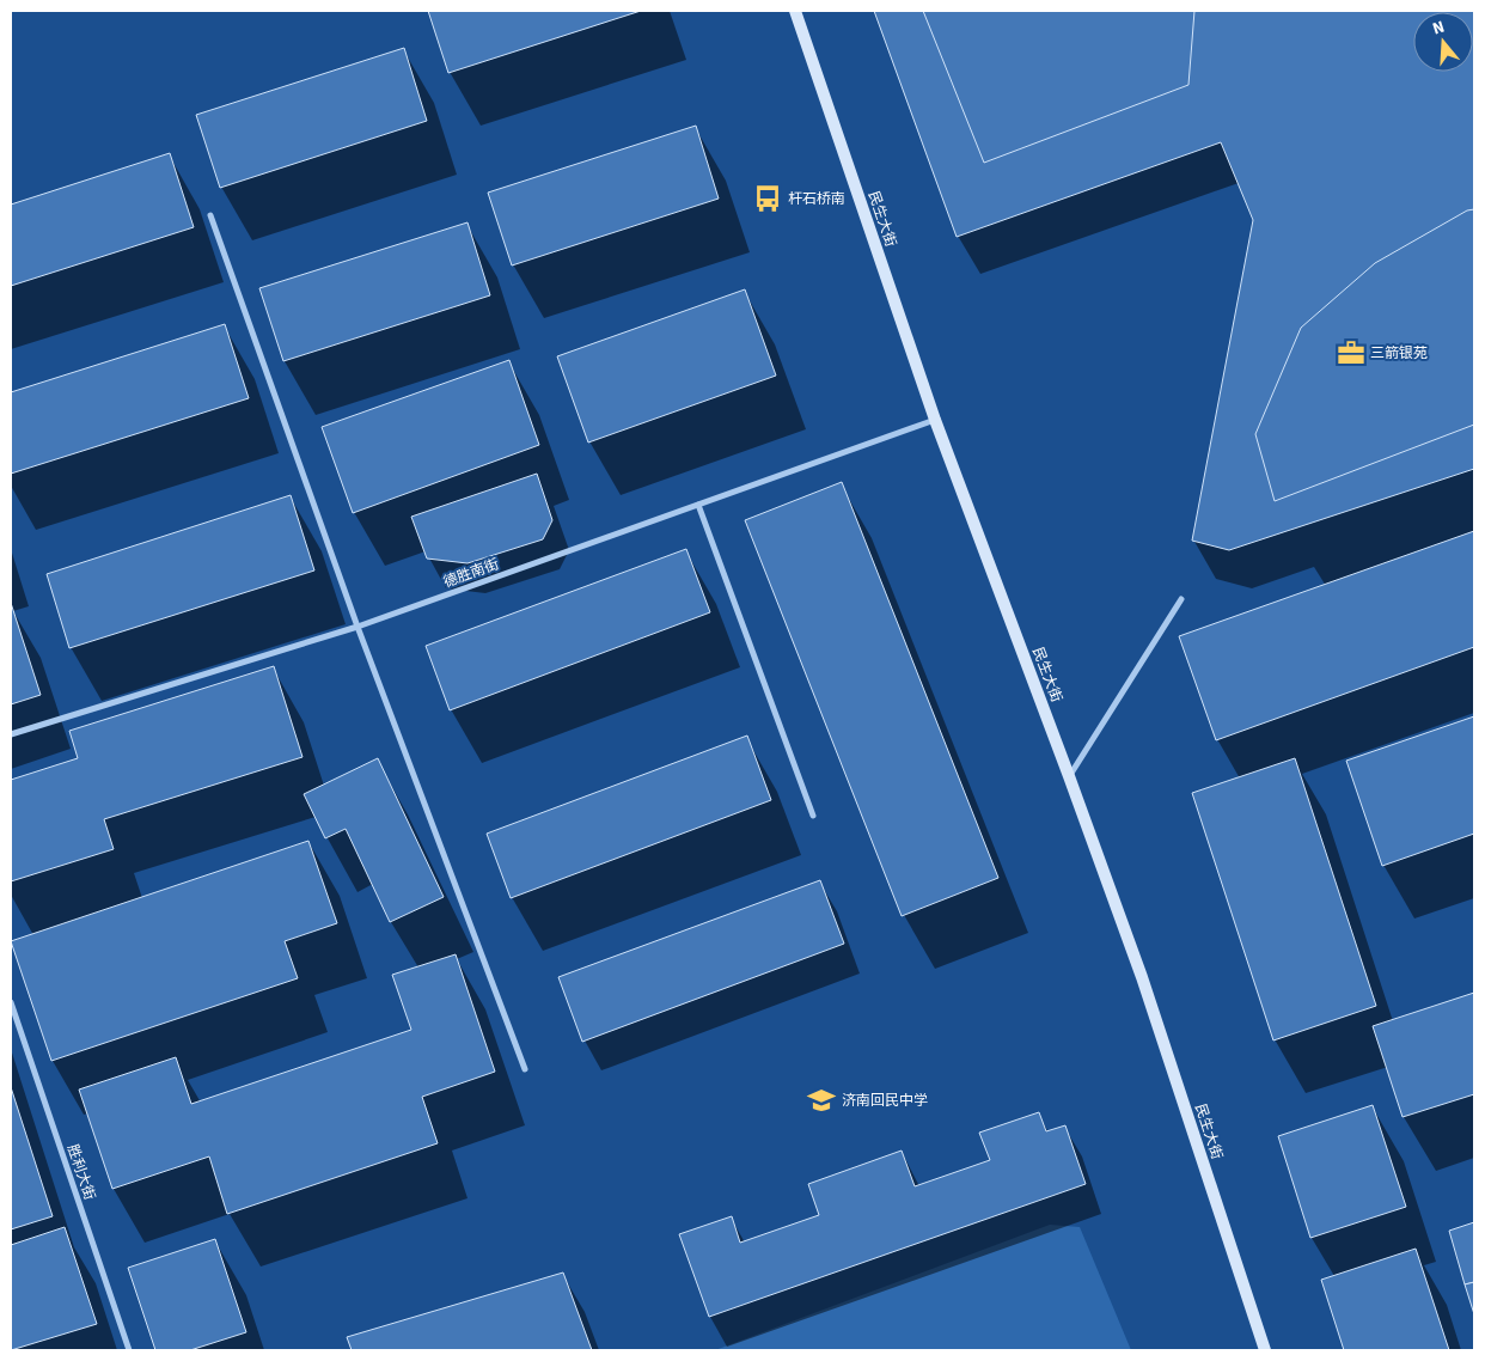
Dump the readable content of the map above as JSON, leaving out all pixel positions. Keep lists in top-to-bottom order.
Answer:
{
  "streets": {
    "main road": ["民生大街"],
    "street": ["德胜南街", "胜利大街"]
  },
  "crossings": [
    ["民生大街", "德胜南街"]
  ],
  "places": {
    "bus stop": ["杆石桥南"],
    "office": ["三箭银苑"],
    "school or university": ["济南回民中学"]
  },
  "north": "top"
}
